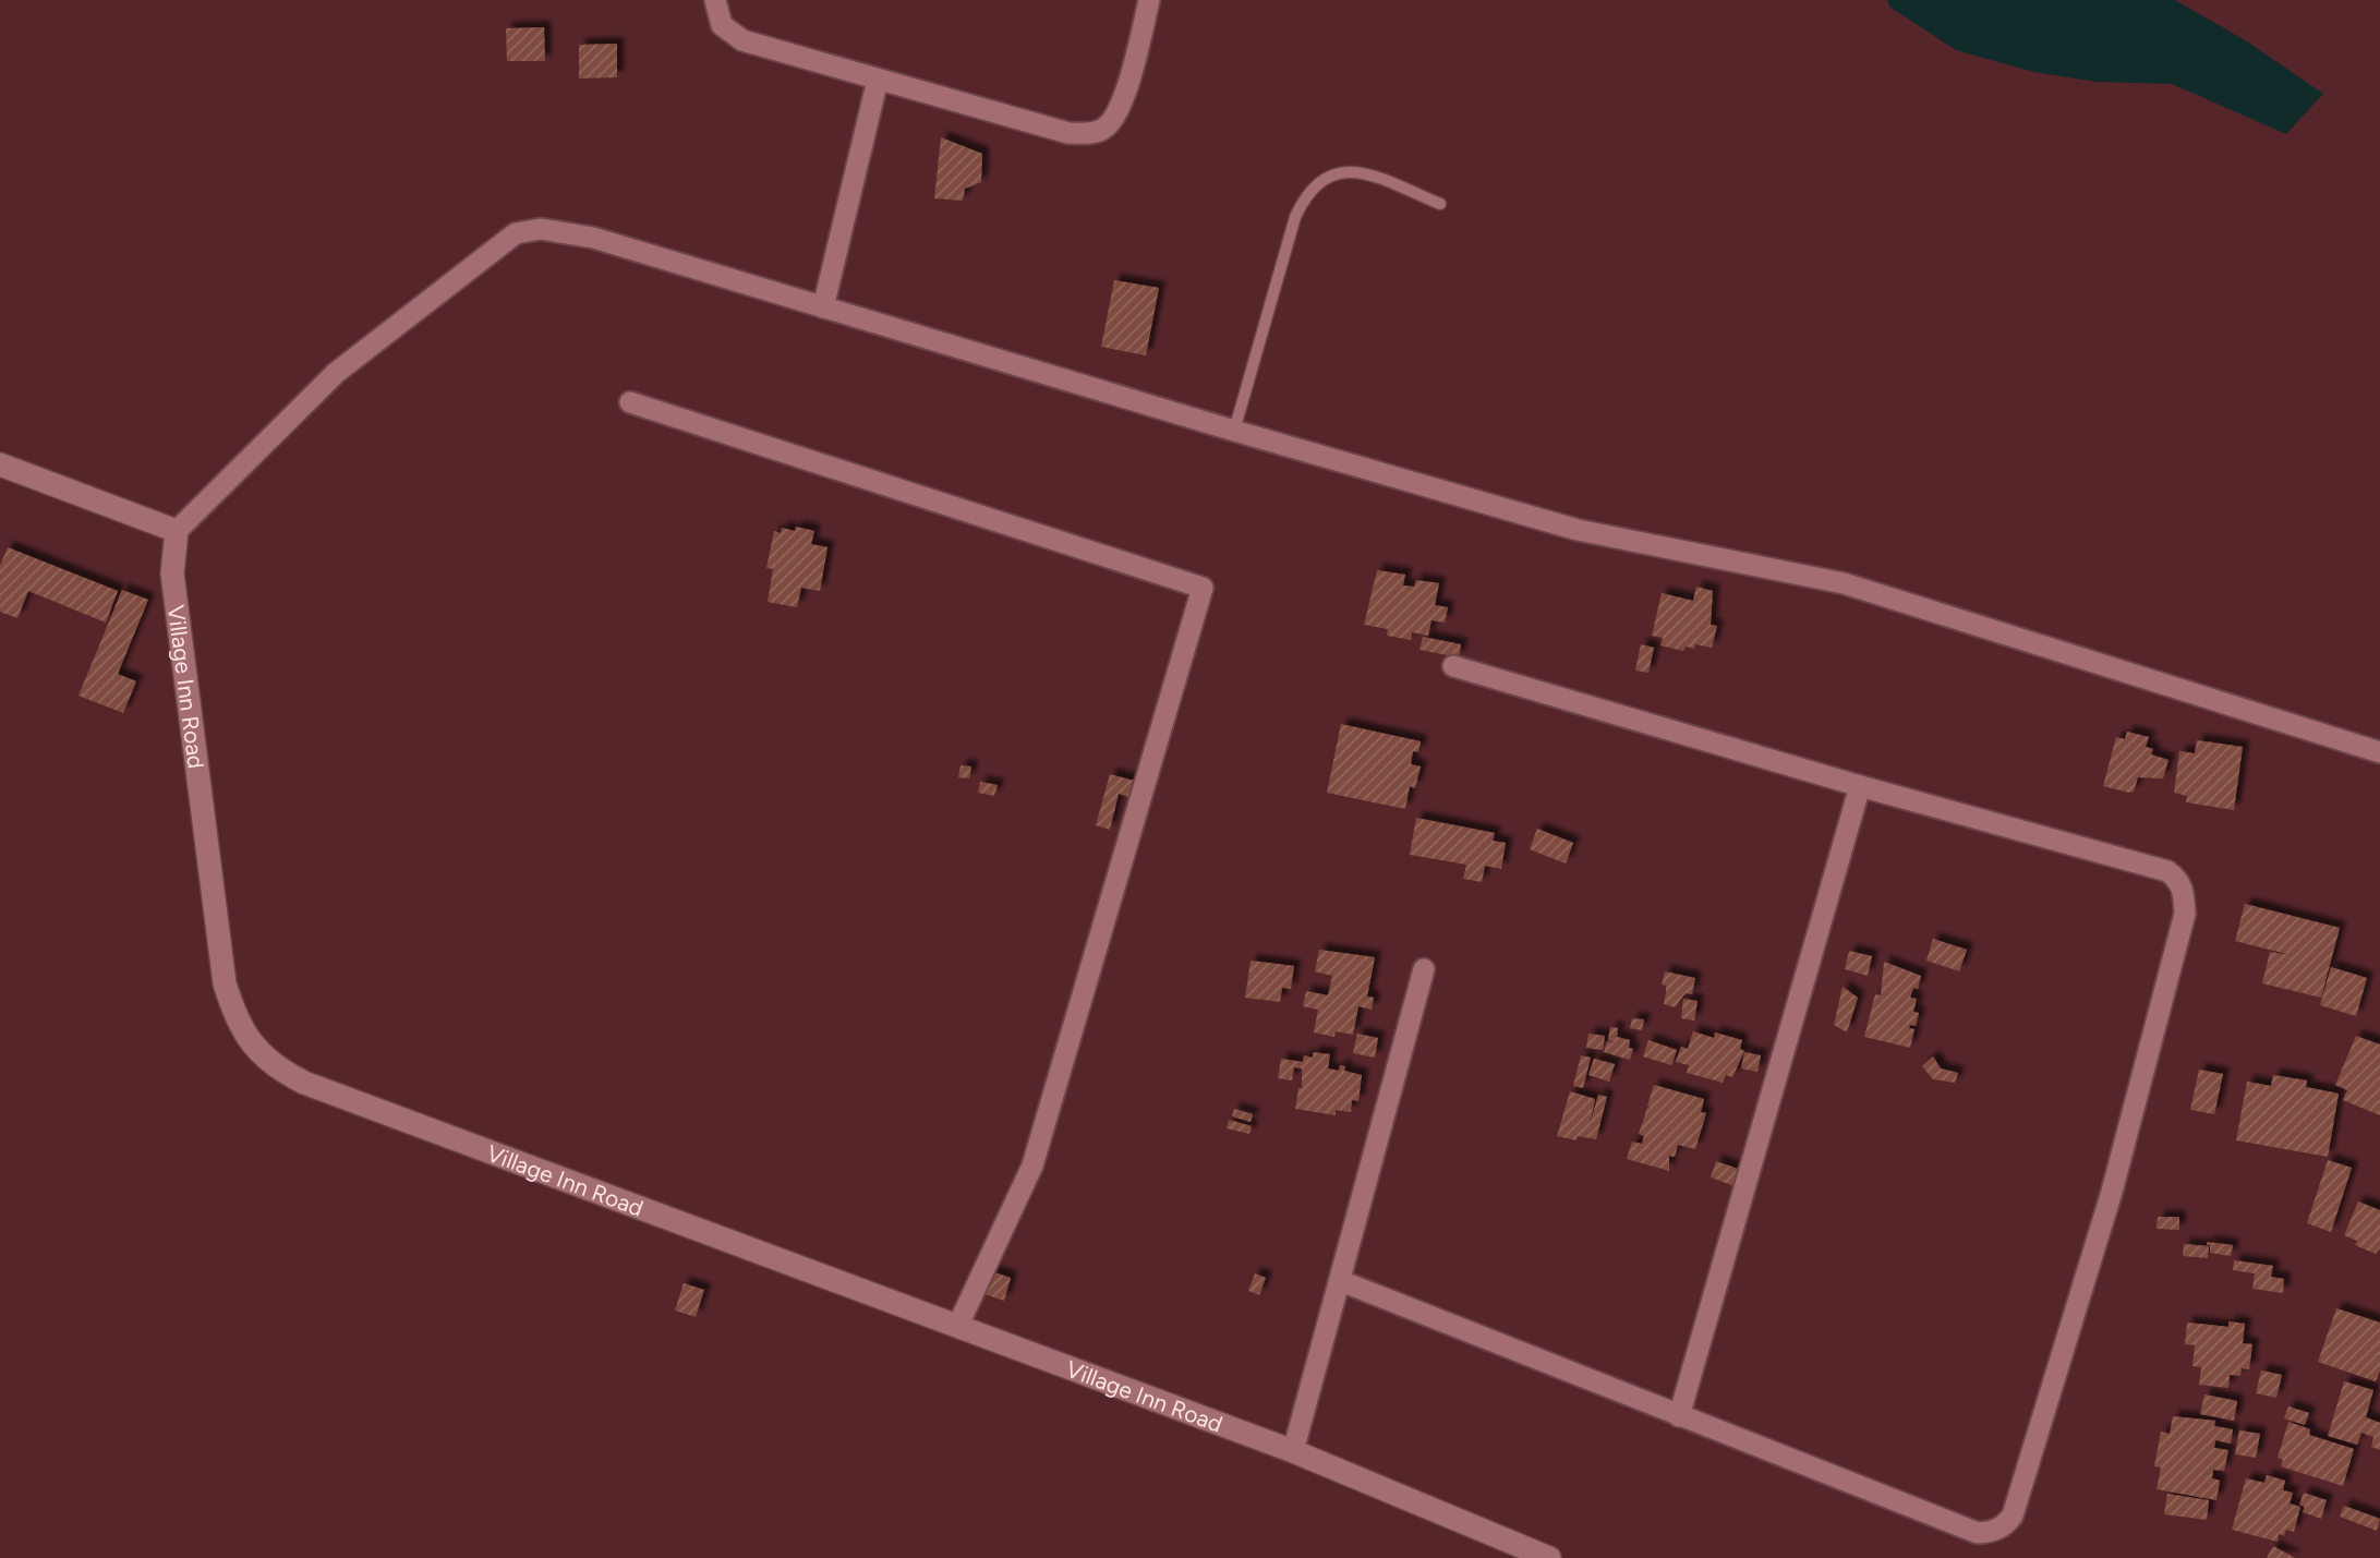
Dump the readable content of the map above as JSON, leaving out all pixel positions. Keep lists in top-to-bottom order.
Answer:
{
  "streets": {
    "street": ["Village Inn Road"]
  }
}
